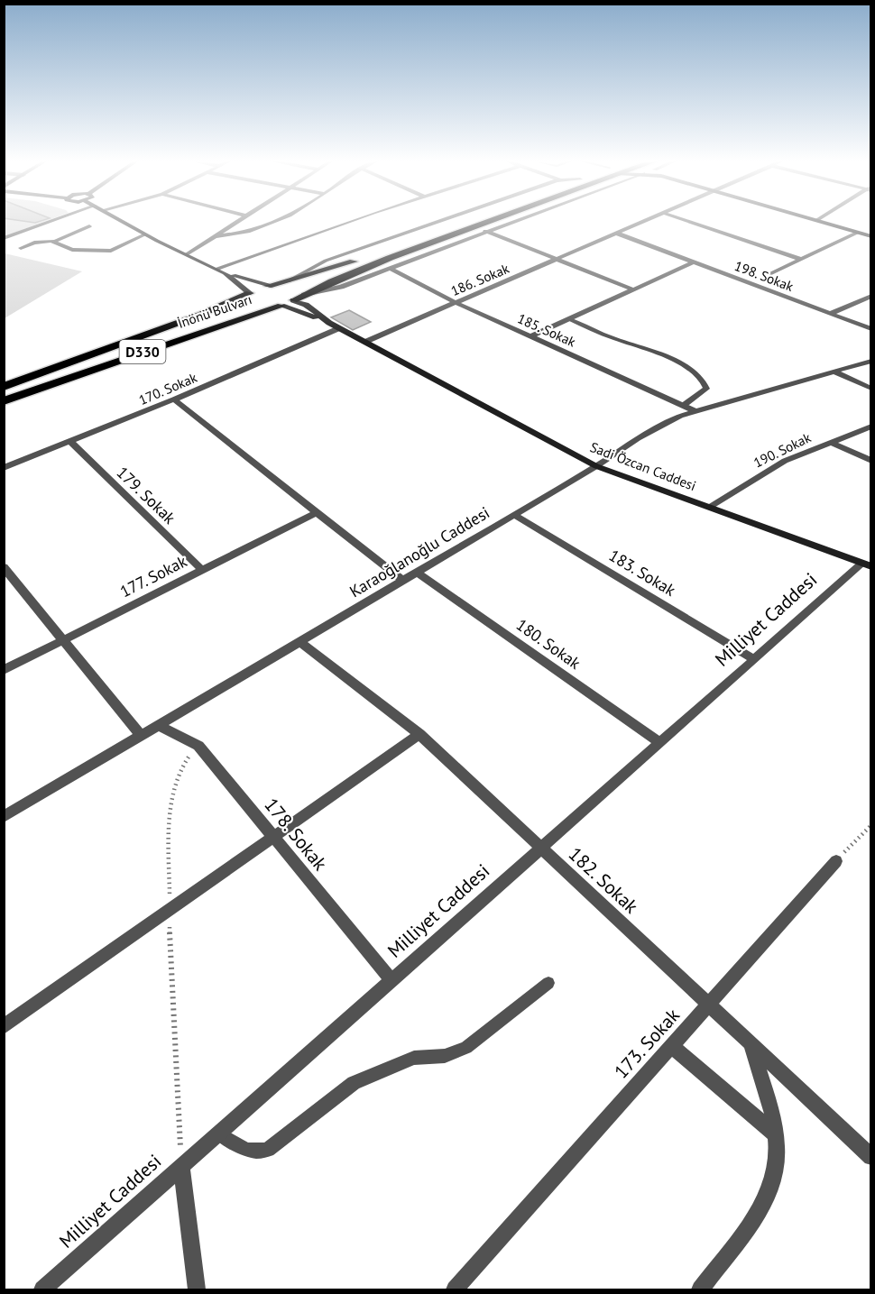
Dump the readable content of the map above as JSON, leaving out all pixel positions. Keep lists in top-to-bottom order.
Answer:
{
  "streets": {
    "highway": ["İnönü Bulvarı", "D330"],
    "street": [
      "198. Sokak",
      "186. Sokak",
      "185. Sokak",
      "170. Sokak",
      "190. Sokak",
      "Sadi Özcan Caddesi",
      "179. Sokak",
      "Karaoğlanoğlu Caddesi",
      "183. Sokak",
      "177. Sokak",
      "Milliyet Caddesi",
      "180. Sokak",
      "178. Sokak",
      "182. Sokak",
      "173. Sokak"
    ]
  },
  "crossings": [
    ["198. Sokak", "186. Sokak"],
    ["186. Sokak", "185. Sokak"],
    ["186. Sokak", "Sadi Özcan Caddesi"],
    ["İnönü Bulvarı", "Sadi Özcan Caddesi"],
    ["185. Sokak", "Karaoğlanoğlu Caddesi"],
    ["170. Sokak", "Sadi Özcan Caddesi"],
    ["170. Sokak", "179. Sokak"],
    ["190. Sokak", "Sadi Özcan Caddesi"],
    ["Sadi Özcan Caddesi", "Karaoğlanoğlu Caddesi"],
    ["Sadi Özcan Caddesi", "Milliyet Caddesi"],
    ["179. Sokak", "177. Sokak"],
    ["Karaoğlanoğlu Caddesi", "183. Sokak"],
    ["Karaoğlanoğlu Caddesi", "180. Sokak"],
    ["Karaoğlanoğlu Caddesi", "178. Sokak"],
    ["Karaoğlanoğlu Caddesi", "182. Sokak"],
    ["183. Sokak", "Milliyet Caddesi"],
    ["Milliyet Caddesi", "180. Sokak"],
    ["Milliyet Caddesi", "178. Sokak"],
    ["Milliyet Caddesi", "182. Sokak"],
    ["182. Sokak", "173. Sokak"]
  ]
}
